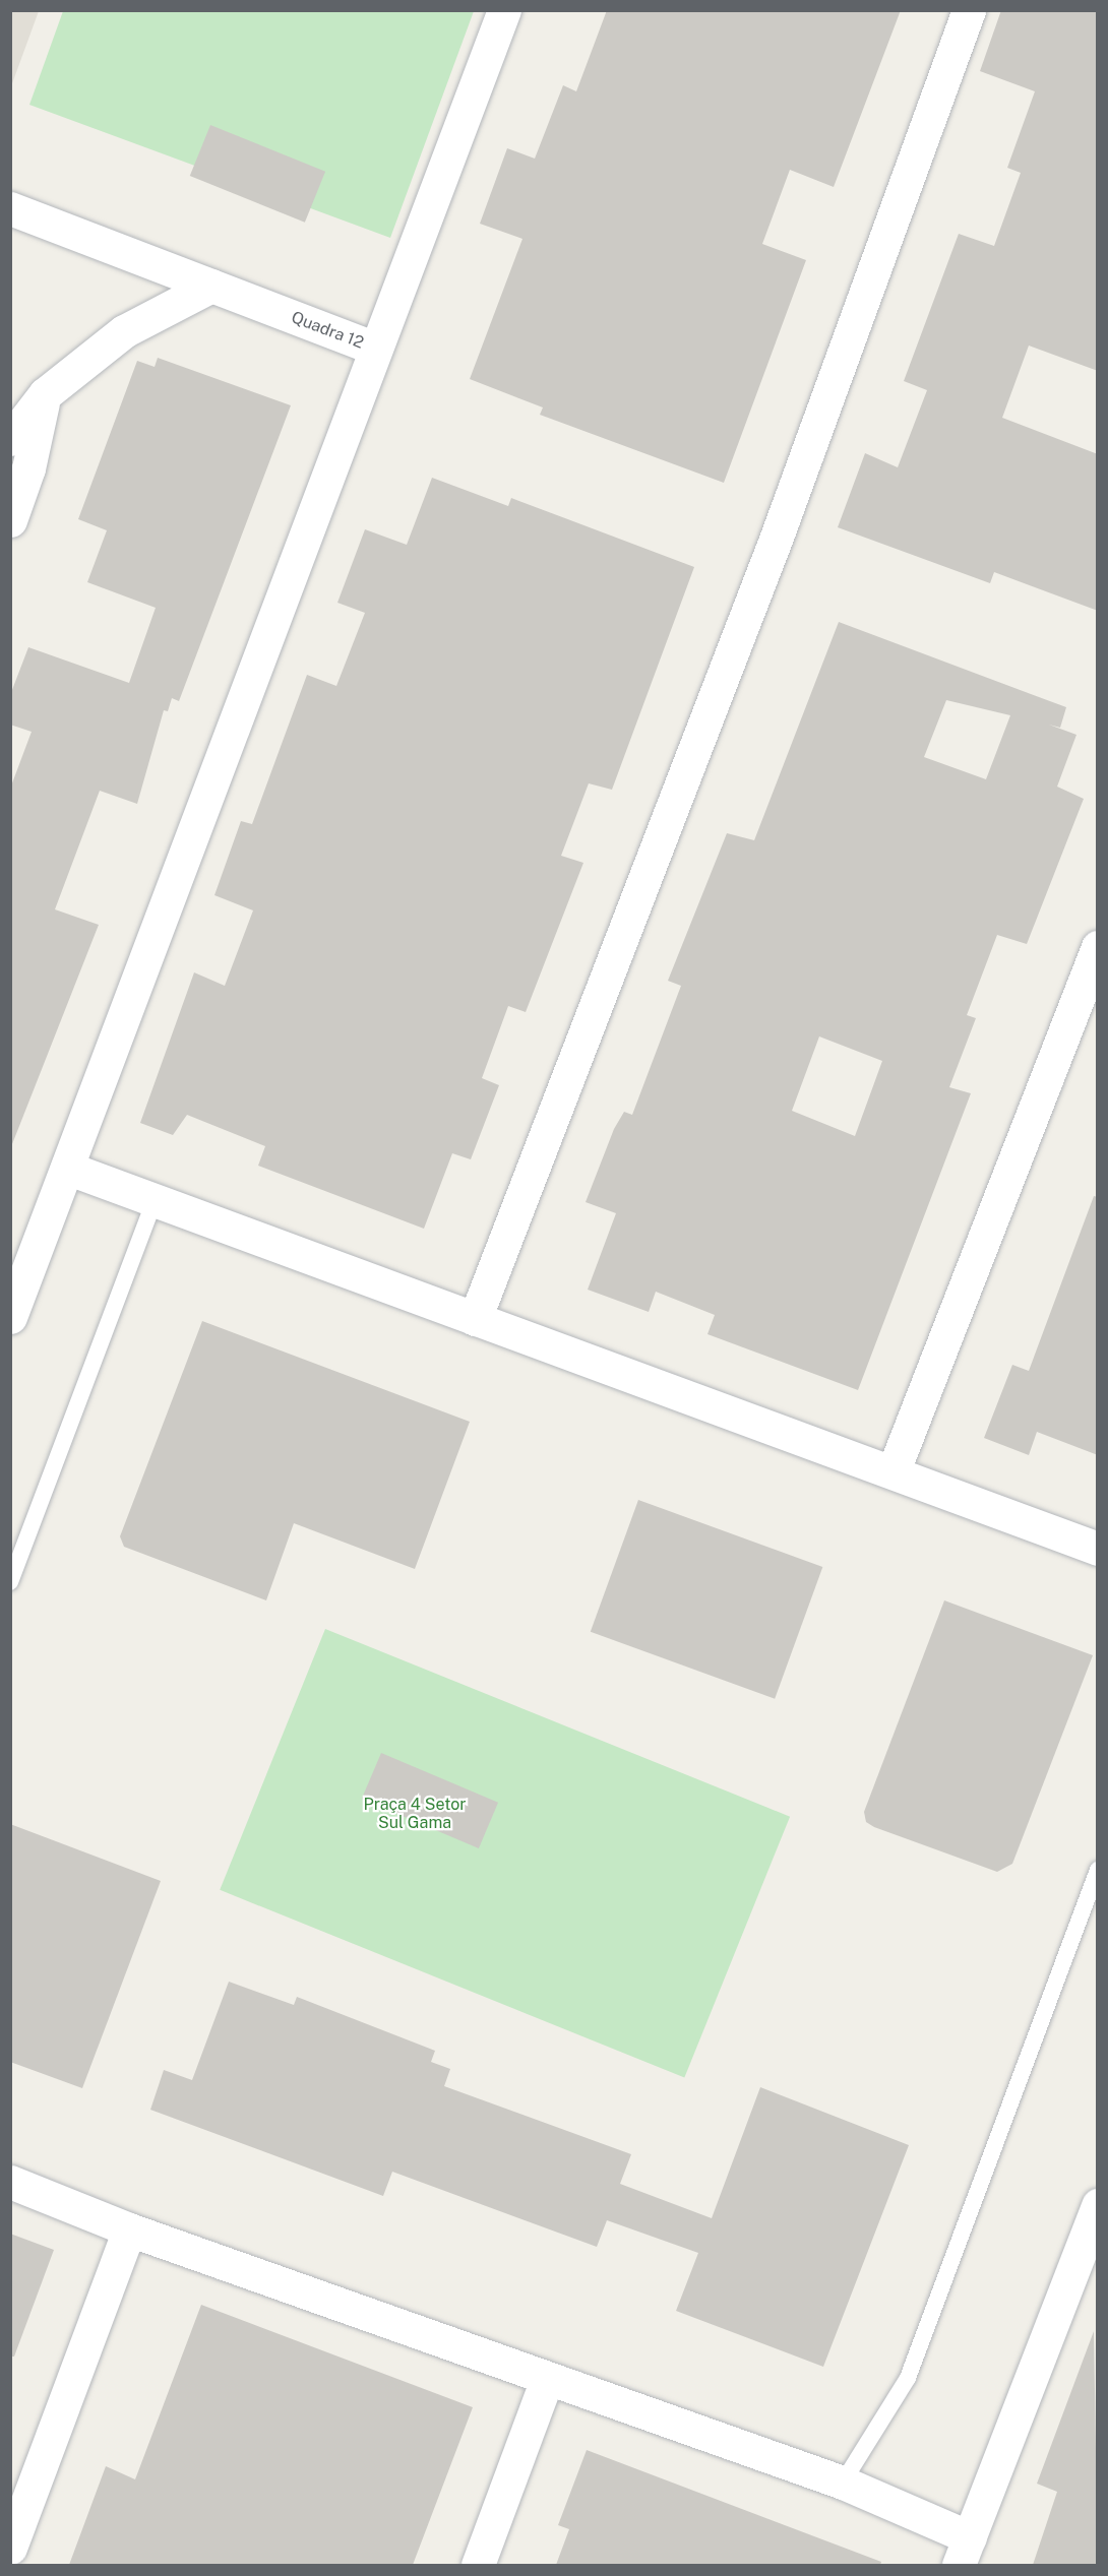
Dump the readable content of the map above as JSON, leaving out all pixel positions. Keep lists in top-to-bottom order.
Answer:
{
  "streets": {
    "street": ["Quadra 12"]
  },
  "parks": ["Praça 4 Setor Sul Gama"]
}
